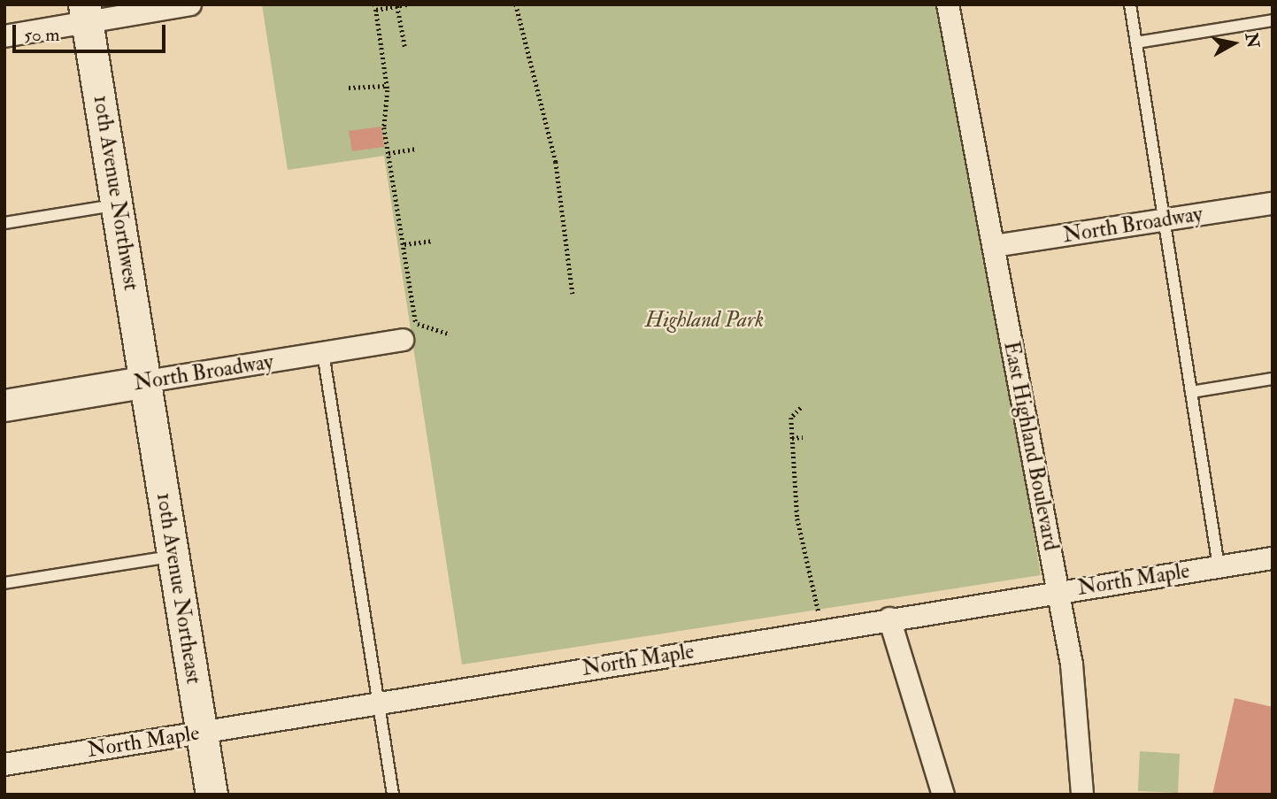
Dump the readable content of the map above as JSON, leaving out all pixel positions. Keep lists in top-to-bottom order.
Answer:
{
  "streets": {
    "street": [
      "10th Avenue Northwest",
      "North Broadway",
      "East Highland Boulevard",
      "North Maple",
      "10th Avenue Northeast"
    ]
  },
  "crossings": [
    ["10th Avenue Northwest", "North Broadway"],
    ["10th Avenue Northwest", "10th Avenue Northeast"],
    ["North Broadway", "East Highland Boulevard"],
    ["North Broadway", "10th Avenue Northeast"],
    ["East Highland Boulevard", "North Maple"],
    ["North Maple", "10th Avenue Northeast"]
  ],
  "parks": ["Highland Park"],
  "scale_bar": "50 m",
  "north": "right"
}
